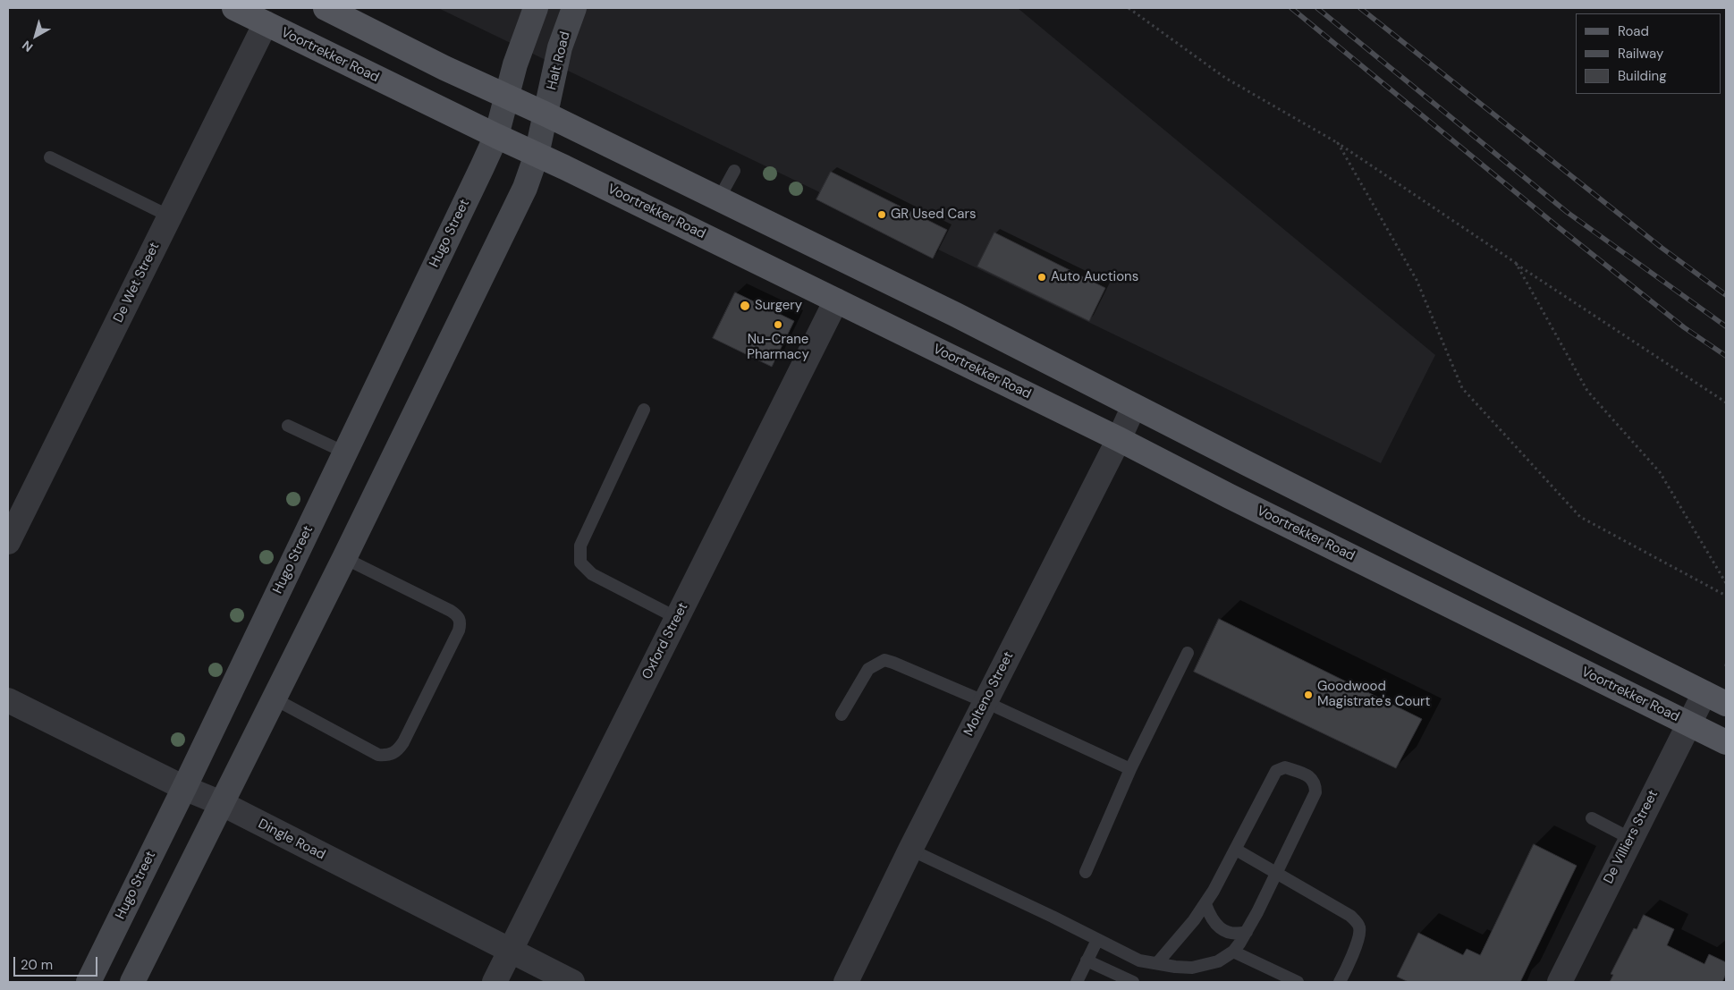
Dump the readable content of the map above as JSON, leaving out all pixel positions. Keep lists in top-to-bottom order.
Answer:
{
  "streets": {
    "main road": ["Voortrekker Road"],
    "street": [
      "Halt Road",
      "Hugo Street",
      "De Wet Street",
      "Oxford Street",
      "Molteno Street",
      "De Villiers Street",
      "Dingle Road"
    ]
  },
  "crossings": [
    ["Voortrekker Road", "Halt Road"],
    ["Voortrekker Road", "Hugo Street"],
    ["Voortrekker Road", "De Wet Street"],
    ["Voortrekker Road", "Oxford Street"],
    ["Voortrekker Road", "Molteno Street"],
    ["Voortrekker Road", "De Villiers Street"],
    ["Hugo Street", "Dingle Road"],
    ["Oxford Street", "Dingle Road"]
  ],
  "places": [
    "GR Used Cars",
    "Auto Auctions",
    "Surgery",
    "Nu-Crane Pharmacy",
    "Goodwood Magistrate's Court"
  ],
  "legend": ["Road", "Railway", "Building"],
  "scale_bar": "20 m",
  "north": "bottom left"
}
